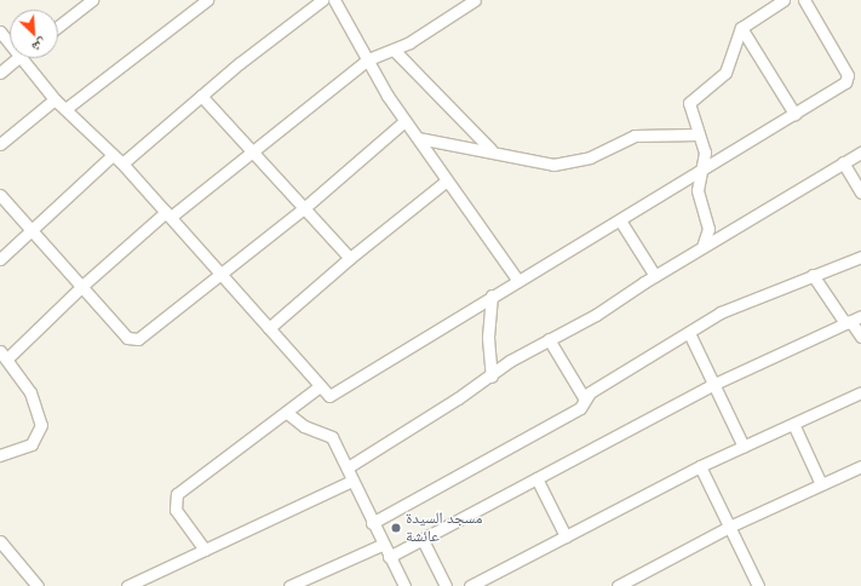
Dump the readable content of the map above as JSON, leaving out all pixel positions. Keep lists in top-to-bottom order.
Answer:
{
  "places": ["مسجد السيدة عائشة"],
  "north": "bottom right"
}
